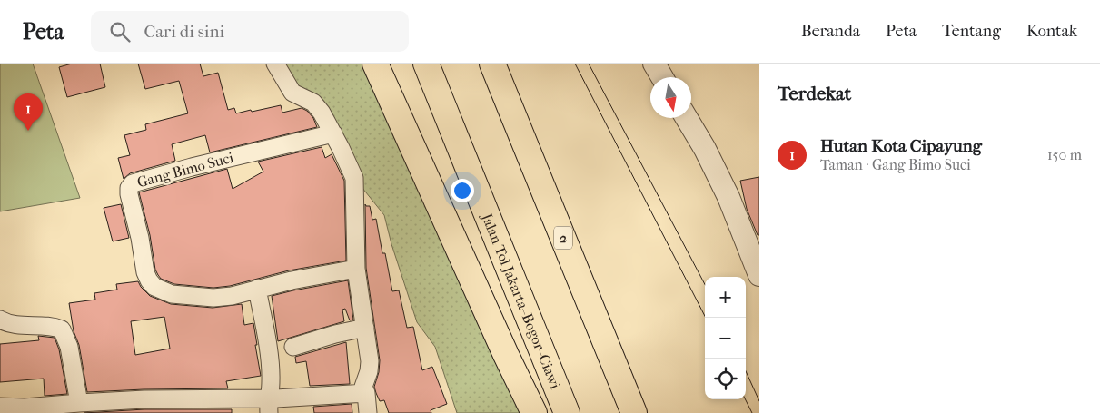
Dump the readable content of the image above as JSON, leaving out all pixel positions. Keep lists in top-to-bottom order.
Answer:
{
  "streets": {
    "highway": ["2", "Jalan Tol Jakarta–Bogor–Ciawi"],
    "street": ["Gang Bimo Suci"]
  },
  "north": "bottom",
  "page": {
    "header": "Peta",
    "search": "Cari di sini",
    "nav": [
      "Beranda",
      "Peta",
      "Tentang",
      "Kontak"
    ],
    "heading": "Terdekat",
    "pins": "1",
    "list": [
      {
        "mark": "1",
        "name": "Hutan Kota Cipayung",
        "note": "Taman · Gang Bimo Suci",
        "value": "150 m"
      }
    ],
    "map_buttons": ["+", "−"]
  }
}
